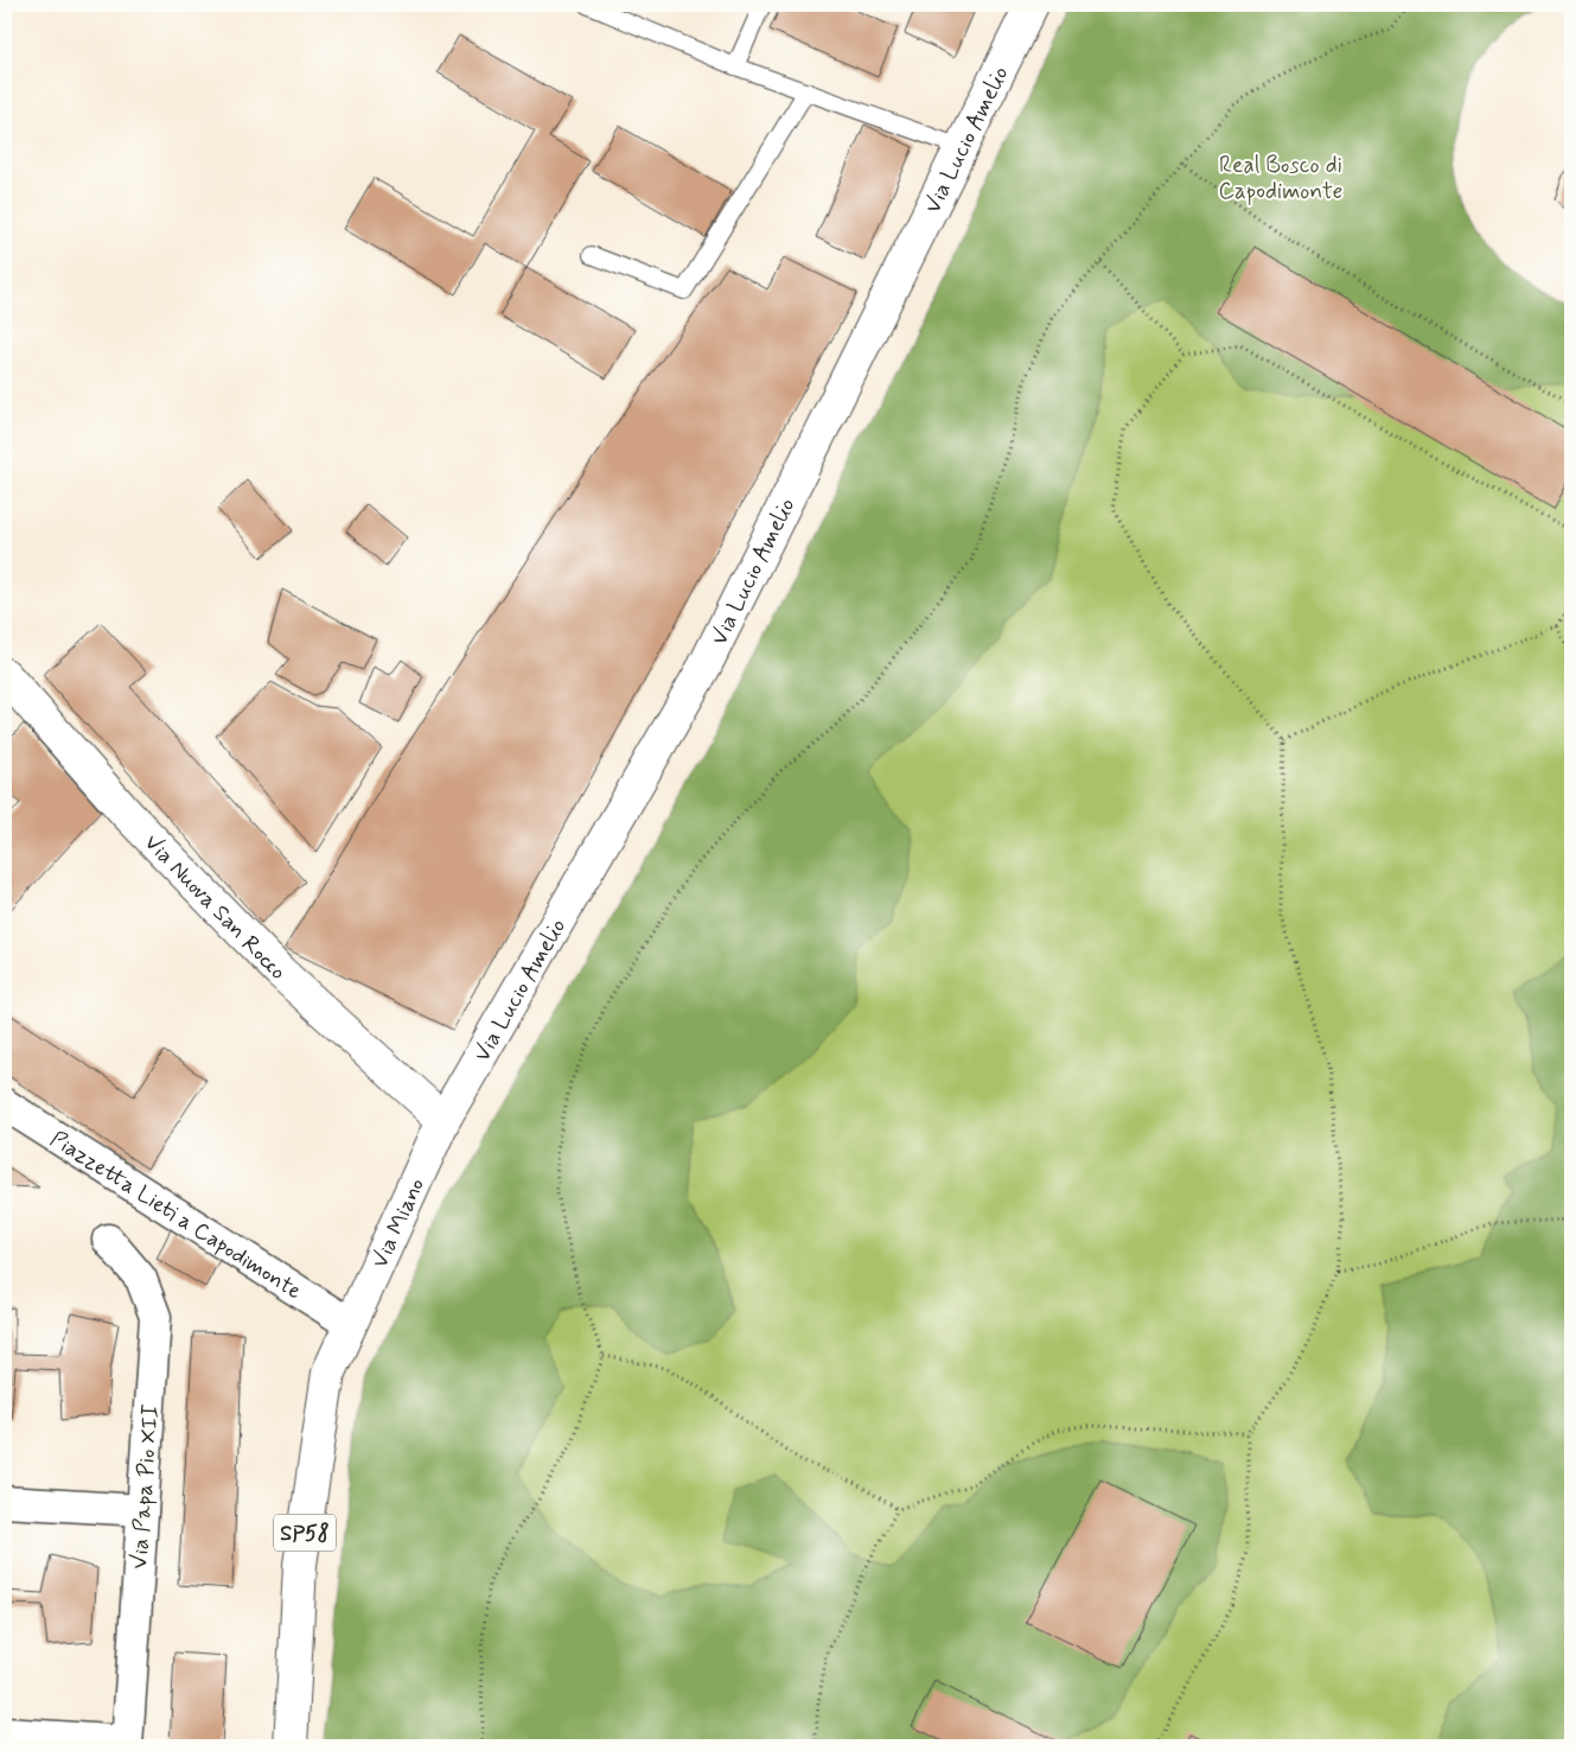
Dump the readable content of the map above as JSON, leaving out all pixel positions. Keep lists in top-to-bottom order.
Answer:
{
  "streets": {
    "main road": [
      "Via Lucio Amelio",
      "Via Nuova San Rocco",
      "Via Miano",
      "SP58"
    ],
    "street": ["Piazzetta Lieti a Capodimonte", "Via Papa Pio XII"]
  },
  "crossings": [
    ["Via Lucio Amelio", "Via Nuova San Rocco"],
    ["Via Lucio Amelio", "Via Miano"],
    ["Via Nuova San Rocco", "Via Miano"],
    ["Piazzetta Lieti a Capodimonte", "Via Miano"],
    ["Piazzetta Lieti a Capodimonte", "SP58"],
    ["Via Miano", "SP58"]
  ],
  "parks": ["Real Bosco di Capodimonte"]
}
